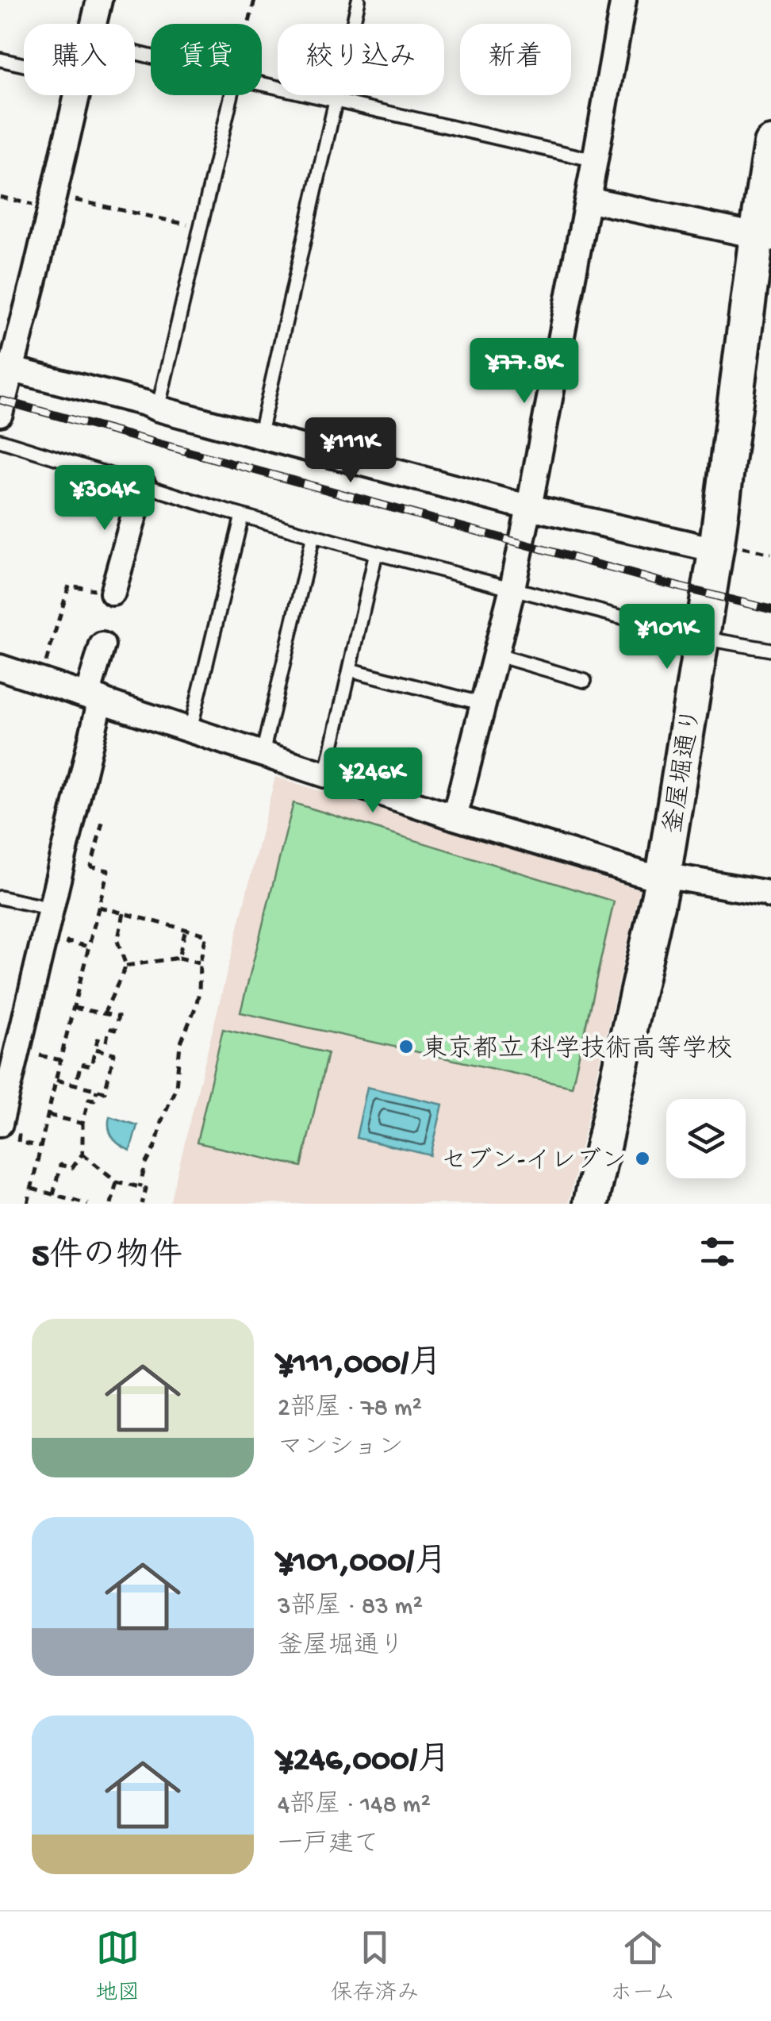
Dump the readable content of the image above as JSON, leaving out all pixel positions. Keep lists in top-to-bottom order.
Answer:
{
  "streets": {
    "street": ["釜屋堀通り"]
  },
  "places": ["東京都立 科学技術高等学校", "セブン-イレブン"],
  "page": {
    "chip": [
      "購入",
      "賃貸",
      "絞り込み",
      "新着"
    ],
    "price": [
      "¥77.8K",
      "¥111K",
      "¥304K",
      "¥101K",
      "¥246K"
    ],
    "heading": "5件の物件",
    "list": [
      {
        "name": "¥111,000/月",
        "note": "2部屋 · 78 m² · マンション"
      },
      {
        "name": "¥101,000/月",
        "note": "3部屋 · 83 m² · 釜屋堀通り"
      },
      {
        "name": "¥246,000/月",
        "note": "4部屋 · 148 m² · 一戸建て"
      }
    ],
    "tabs": ["地図", "保存済み", "ホーム"]
  }
}
